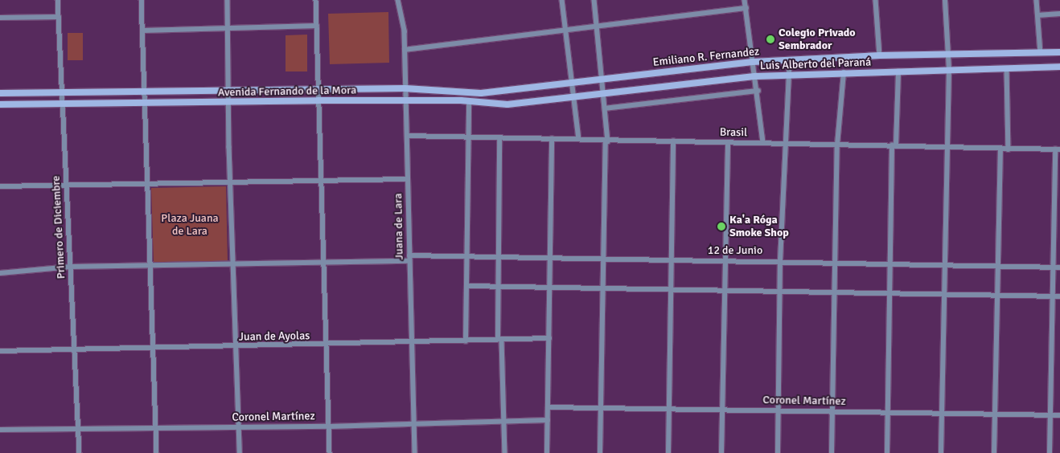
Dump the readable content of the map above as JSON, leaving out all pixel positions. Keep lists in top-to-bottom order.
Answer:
{
  "streets": {
    "main road": ["Emiliano R. Fernandez", "Luis Alberto del Paraná", "Avenida Fernando de la Mora"],
    "street": [
      "Brasil",
      "Juana de Lara",
      "Primero de Diciembre",
      "12 de Junio",
      "Juan de Ayolas",
      "Coronel Martínez"
    ]
  },
  "crossings": [
    ["Emiliano R. Fernandez", "Avenida Fernando de la Mora"],
    ["Luis Alberto del Paraná", "Avenida Fernando de la Mora"],
    ["Avenida Fernando de la Mora", "Juana de Lara"],
    ["Avenida Fernando de la Mora", "Primero de Diciembre"],
    ["Brasil", "Juana de Lara"],
    ["Juana de Lara", "12 de Junio"],
    ["Juana de Lara", "Juan de Ayolas"],
    ["Juana de Lara", "Coronel Martínez"],
    ["Primero de Diciembre", "12 de Junio"],
    ["Primero de Diciembre", "Juan de Ayolas"],
    ["Primero de Diciembre", "Coronel Martínez"]
  ],
  "parks": ["Plaza Juana de Lara"],
  "places": ["Colegio Privado Sembrador", "Ka'a Róga Smoke Shop"]
}
